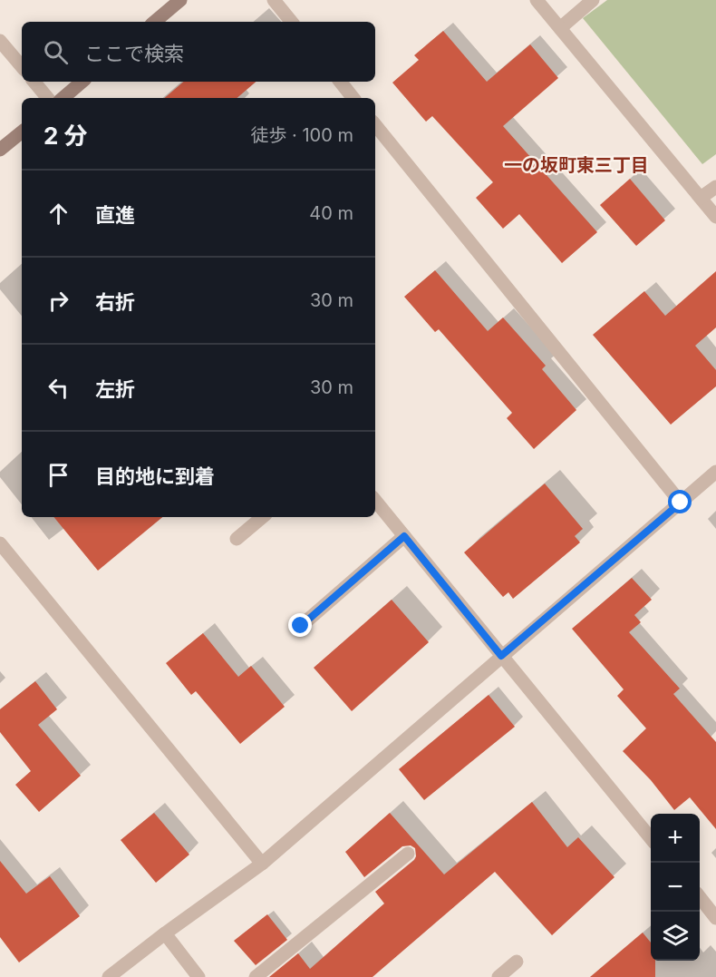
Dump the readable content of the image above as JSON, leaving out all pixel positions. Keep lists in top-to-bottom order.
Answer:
{
  "districts": ["一の坂町東三丁目"],
  "page": {
    "search": "ここで検索",
    "heading": ["2 分", "徒歩 · 100 m"],
    "list": [
      ["直進", "40 m"],
      ["右折", "30 m"],
      ["左折", "30 m"],
      "目的地に到着"
    ],
    "map_buttons": ["+", "−"]
  }
}
